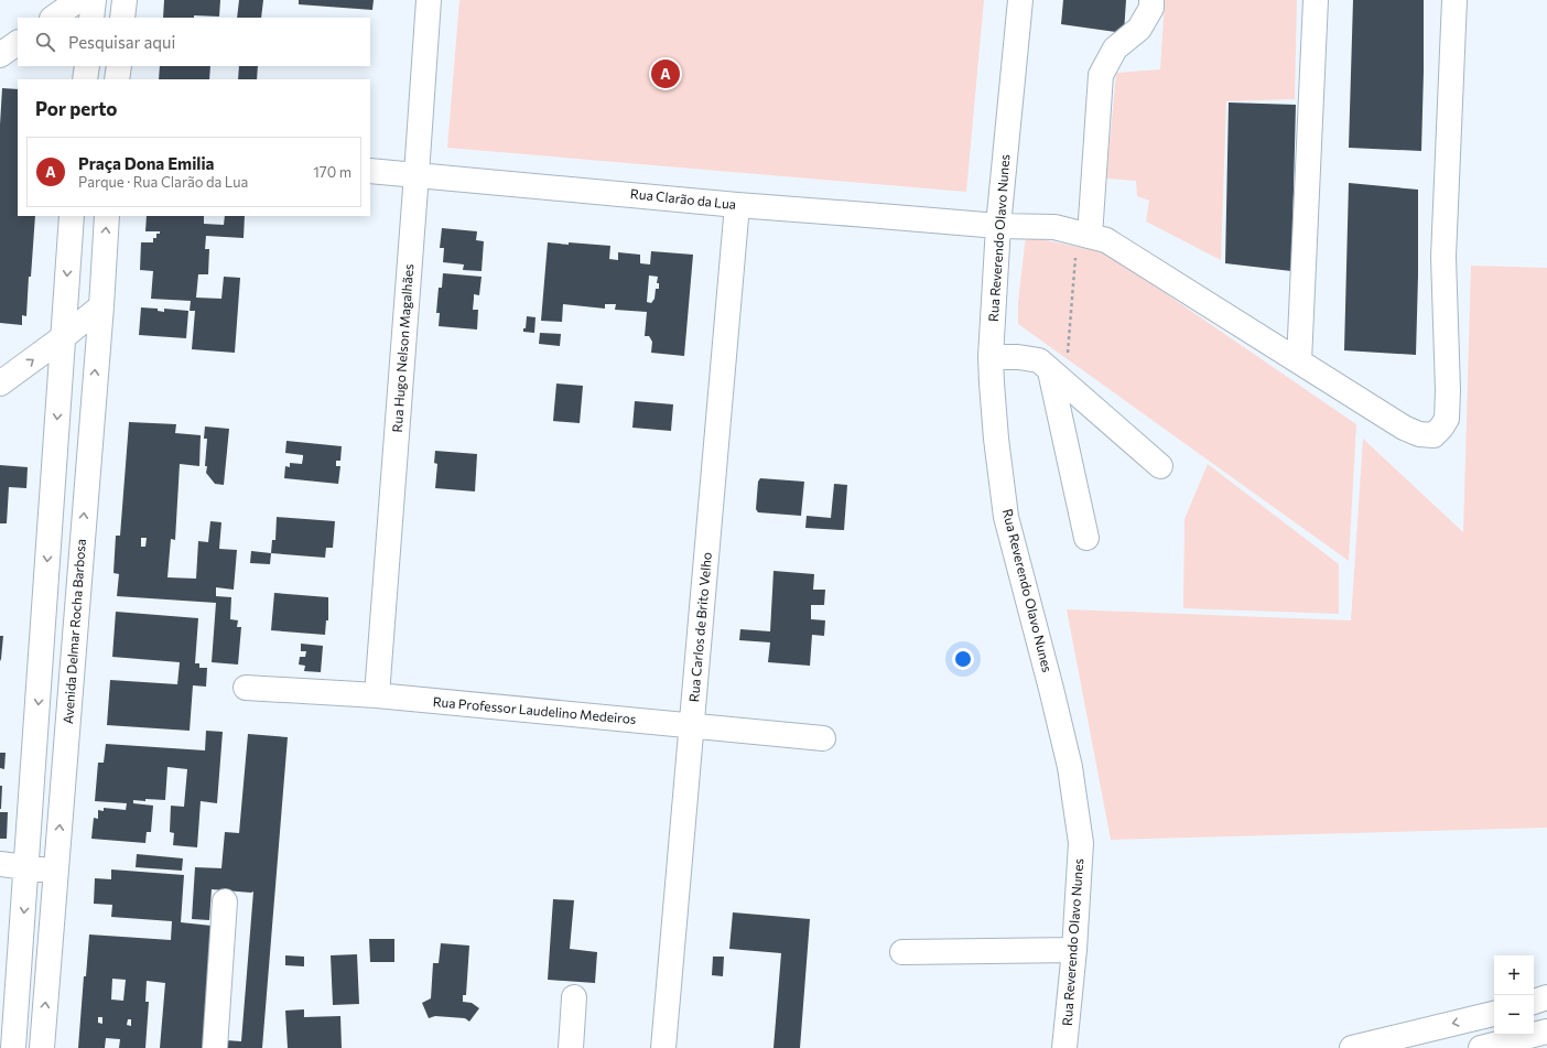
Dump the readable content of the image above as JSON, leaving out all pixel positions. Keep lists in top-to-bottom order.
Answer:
{
  "streets": {
    "street": [
      "Rua Clarão da Lua",
      "Rua Reverendo Olavo Nunes",
      "Rua Hugo Nelson Magalhães",
      "Rua Carlos de Brito Velho",
      "Avenida Delmar Rocha Barbosa",
      "Rua Professor Laudelino Medeiros"
    ]
  },
  "crossings": [
    ["Rua Clarão da Lua", "Rua Reverendo Olavo Nunes"],
    ["Rua Clarão da Lua", "Rua Hugo Nelson Magalhães"],
    ["Rua Clarão da Lua", "Rua Carlos de Brito Velho"],
    ["Rua Hugo Nelson Magalhães", "Rua Professor Laudelino Medeiros"],
    ["Rua Carlos de Brito Velho", "Rua Professor Laudelino Medeiros"]
  ],
  "page": {
    "search": "Pesquisar aqui",
    "pins": "A",
    "heading": "Por perto",
    "list": [
      {
        "mark": "A",
        "name": "Praça Dona Emilia",
        "note": "Parque · Rua Clarão da Lua",
        "value": "170 m"
      }
    ],
    "map_buttons": ["+", "−"]
  }
}
